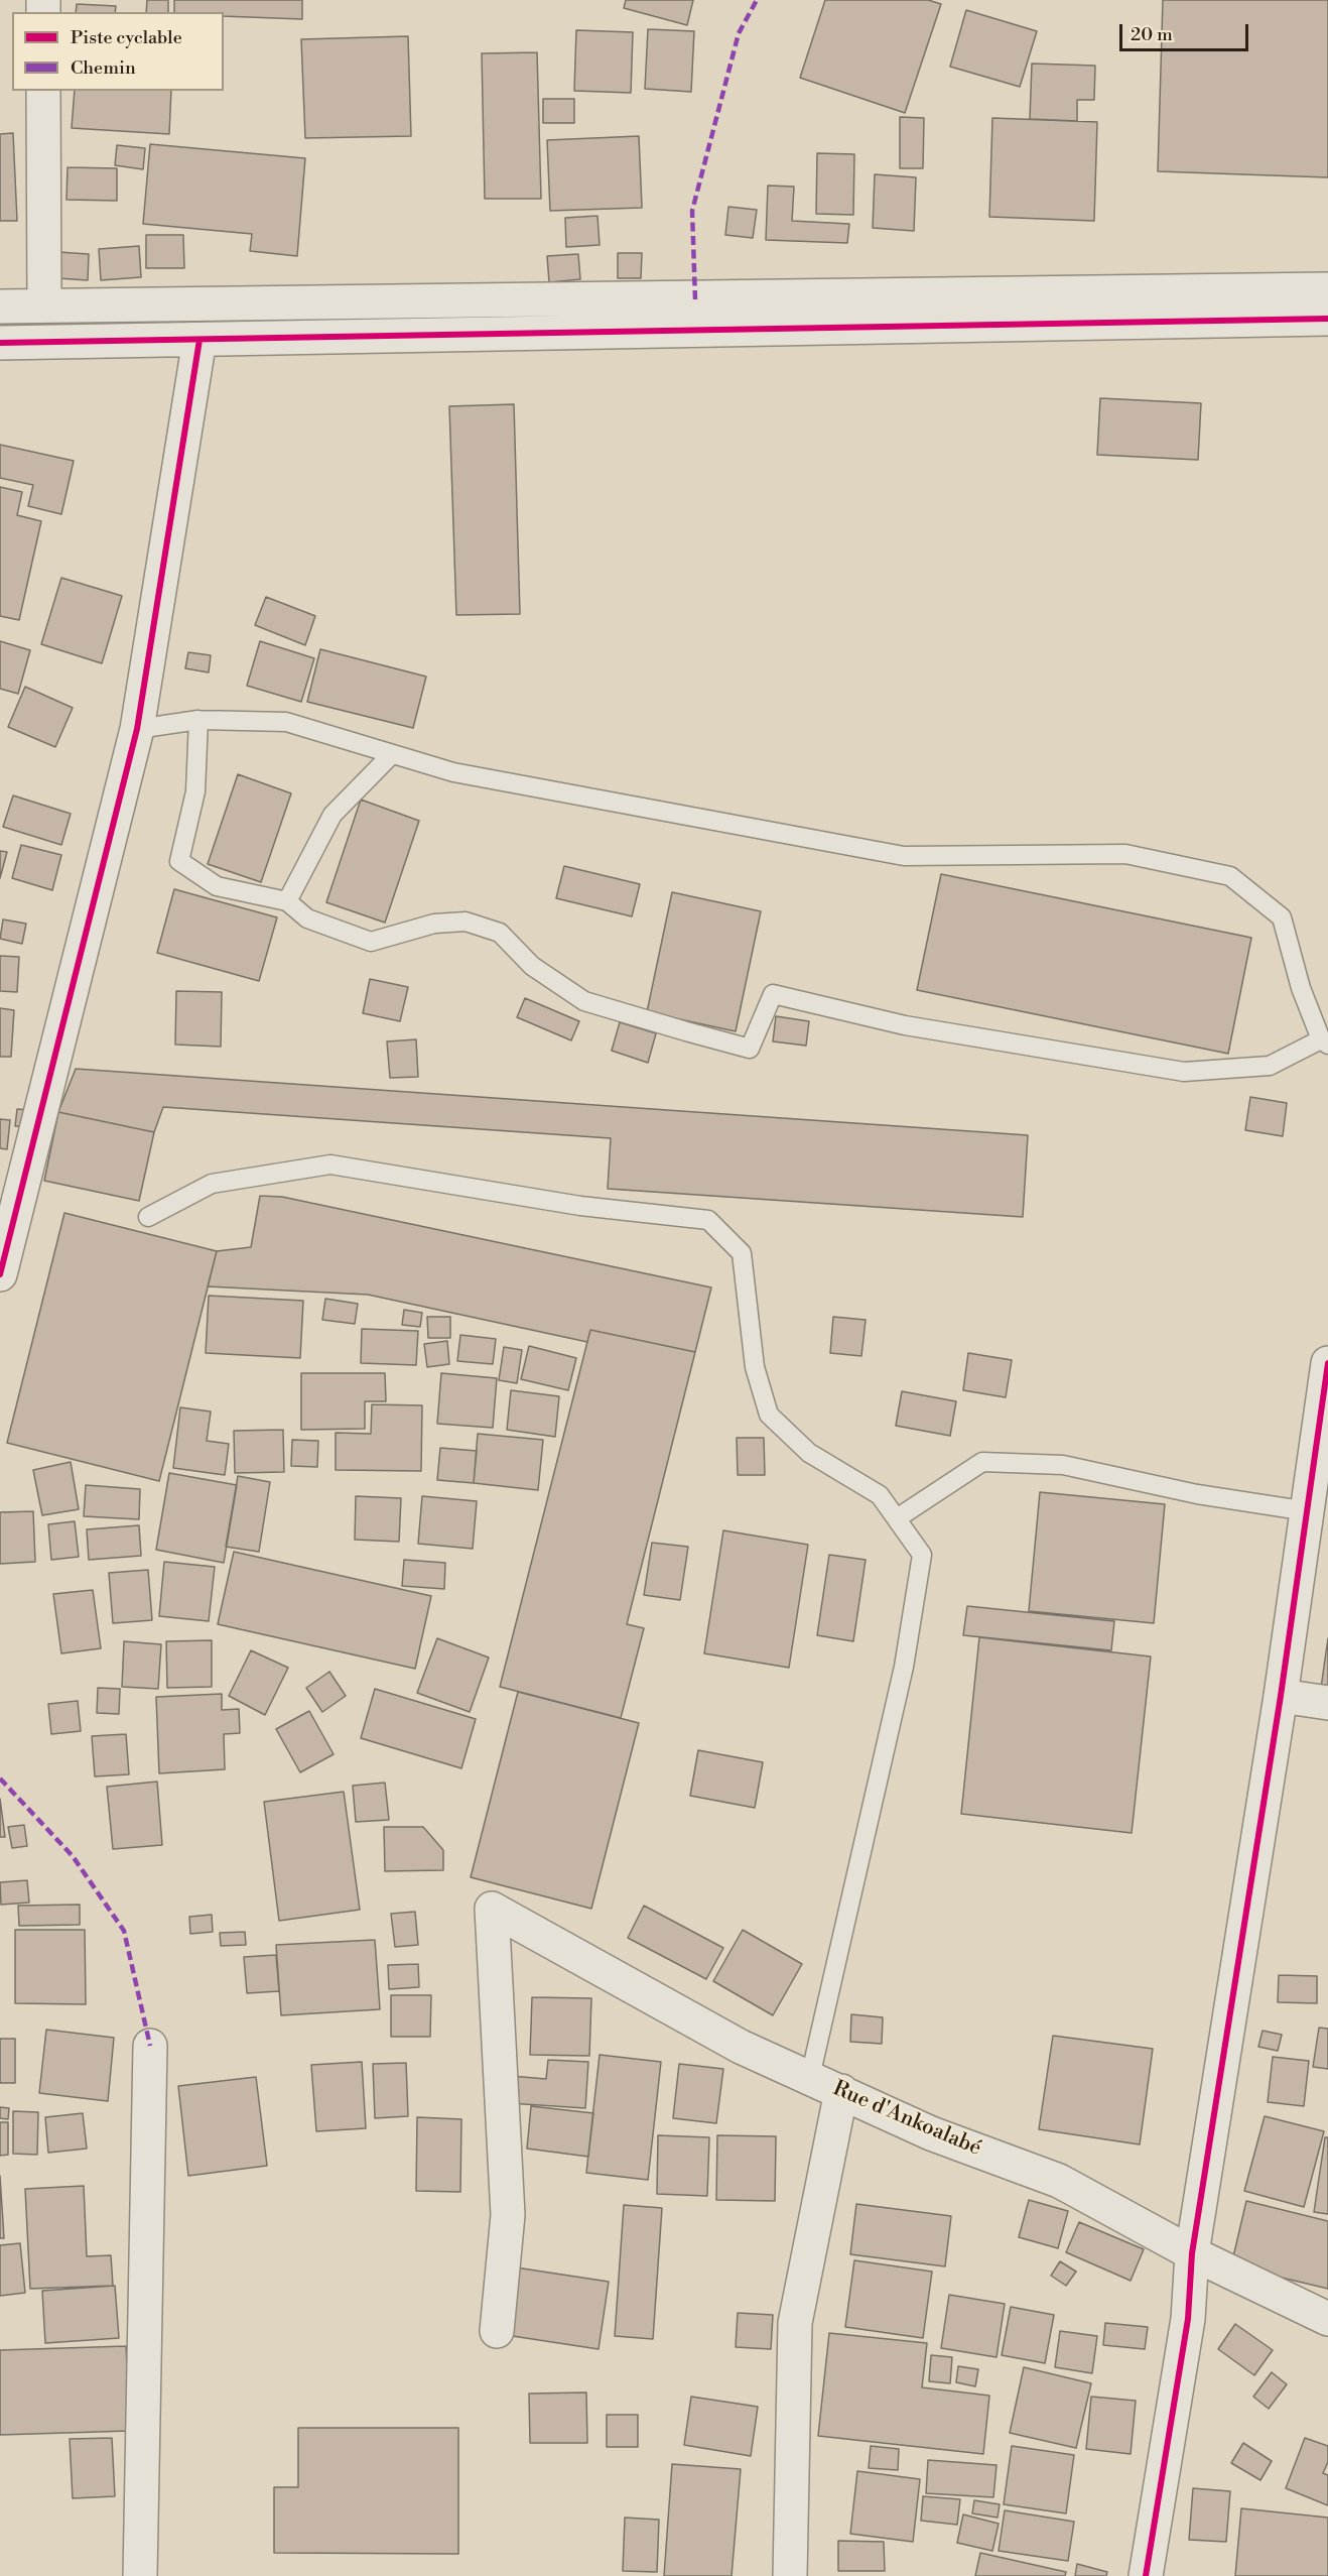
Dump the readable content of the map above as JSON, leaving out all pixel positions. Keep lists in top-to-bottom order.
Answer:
{
  "streets": {
    "street": ["Rue d'Ankoalabé"]
  },
  "legend": ["Piste cyclable", "Chemin"],
  "scale_bar": "20 m"
}
